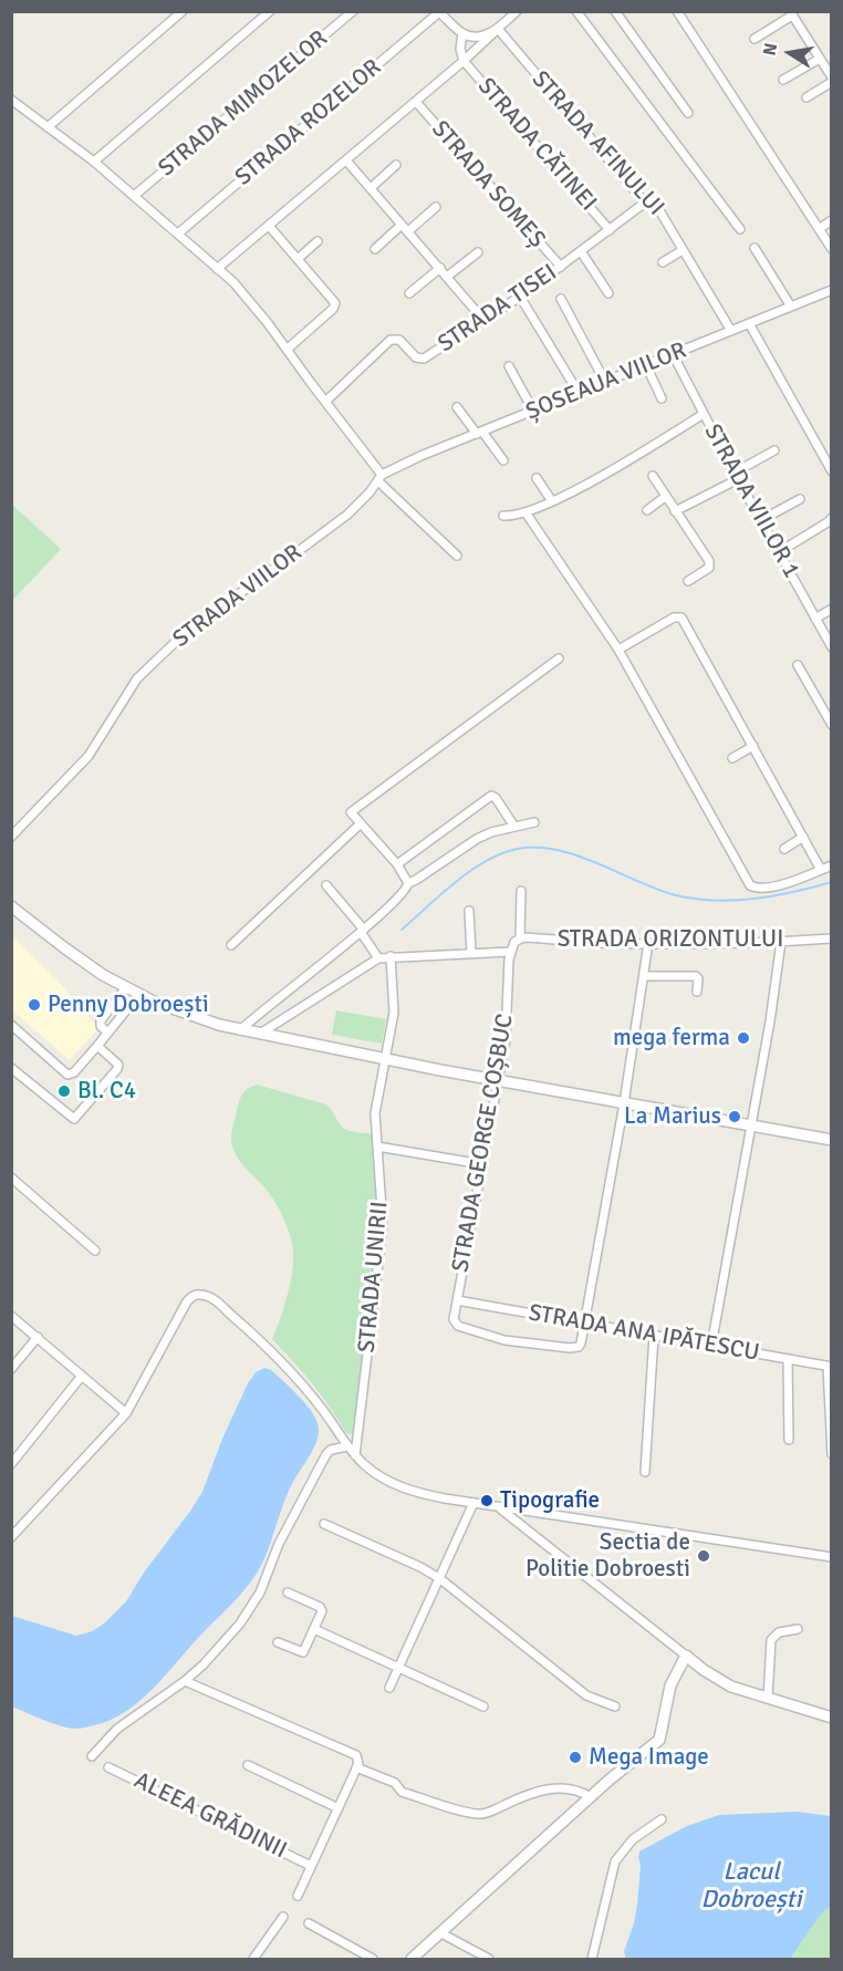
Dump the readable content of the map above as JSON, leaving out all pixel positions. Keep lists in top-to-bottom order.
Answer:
{
  "streets": {
    "street": [
      "STRADA MIMOZELOR",
      "STRADA ROZELOR",
      "STRADA AFINULUI",
      "STRADA CĂTINEI",
      "STRADA SOMEȘ",
      "STRADA TISEI",
      "ȘOSEAUA VIILOR",
      "STRADA VIILOR 1",
      "STRADA VIILOR",
      "STRADA ORIZONTULUI",
      "STRADA GEORGE COȘBUC",
      "STRADA UNIRII",
      "STRADA ANA IPĂTESCU",
      "ALEEA GRĂDINII"
    ]
  },
  "crossings": [
    ["STRADA AFINULUI", "STRADA TISEI"],
    ["STRADA AFINULUI", "ȘOSEAUA VIILOR"],
    ["STRADA CĂTINEI", "STRADA TISEI"],
    ["STRADA SOMEȘ", "STRADA TISEI"],
    ["ȘOSEAUA VIILOR", "STRADA VIILOR 1"],
    ["ȘOSEAUA VIILOR", "STRADA VIILOR"],
    ["STRADA GEORGE COȘBUC", "STRADA ANA IPĂTESCU"]
  ],
  "water": ["Lacul Dobroești"],
  "places": [
    "Penny Dobroești",
    "mega ferma",
    "Bl. C4",
    "La Marius",
    "Tipografie",
    "Sectia de Politie Dobroesti",
    "Mega Image"
  ],
  "north": "left"
}
